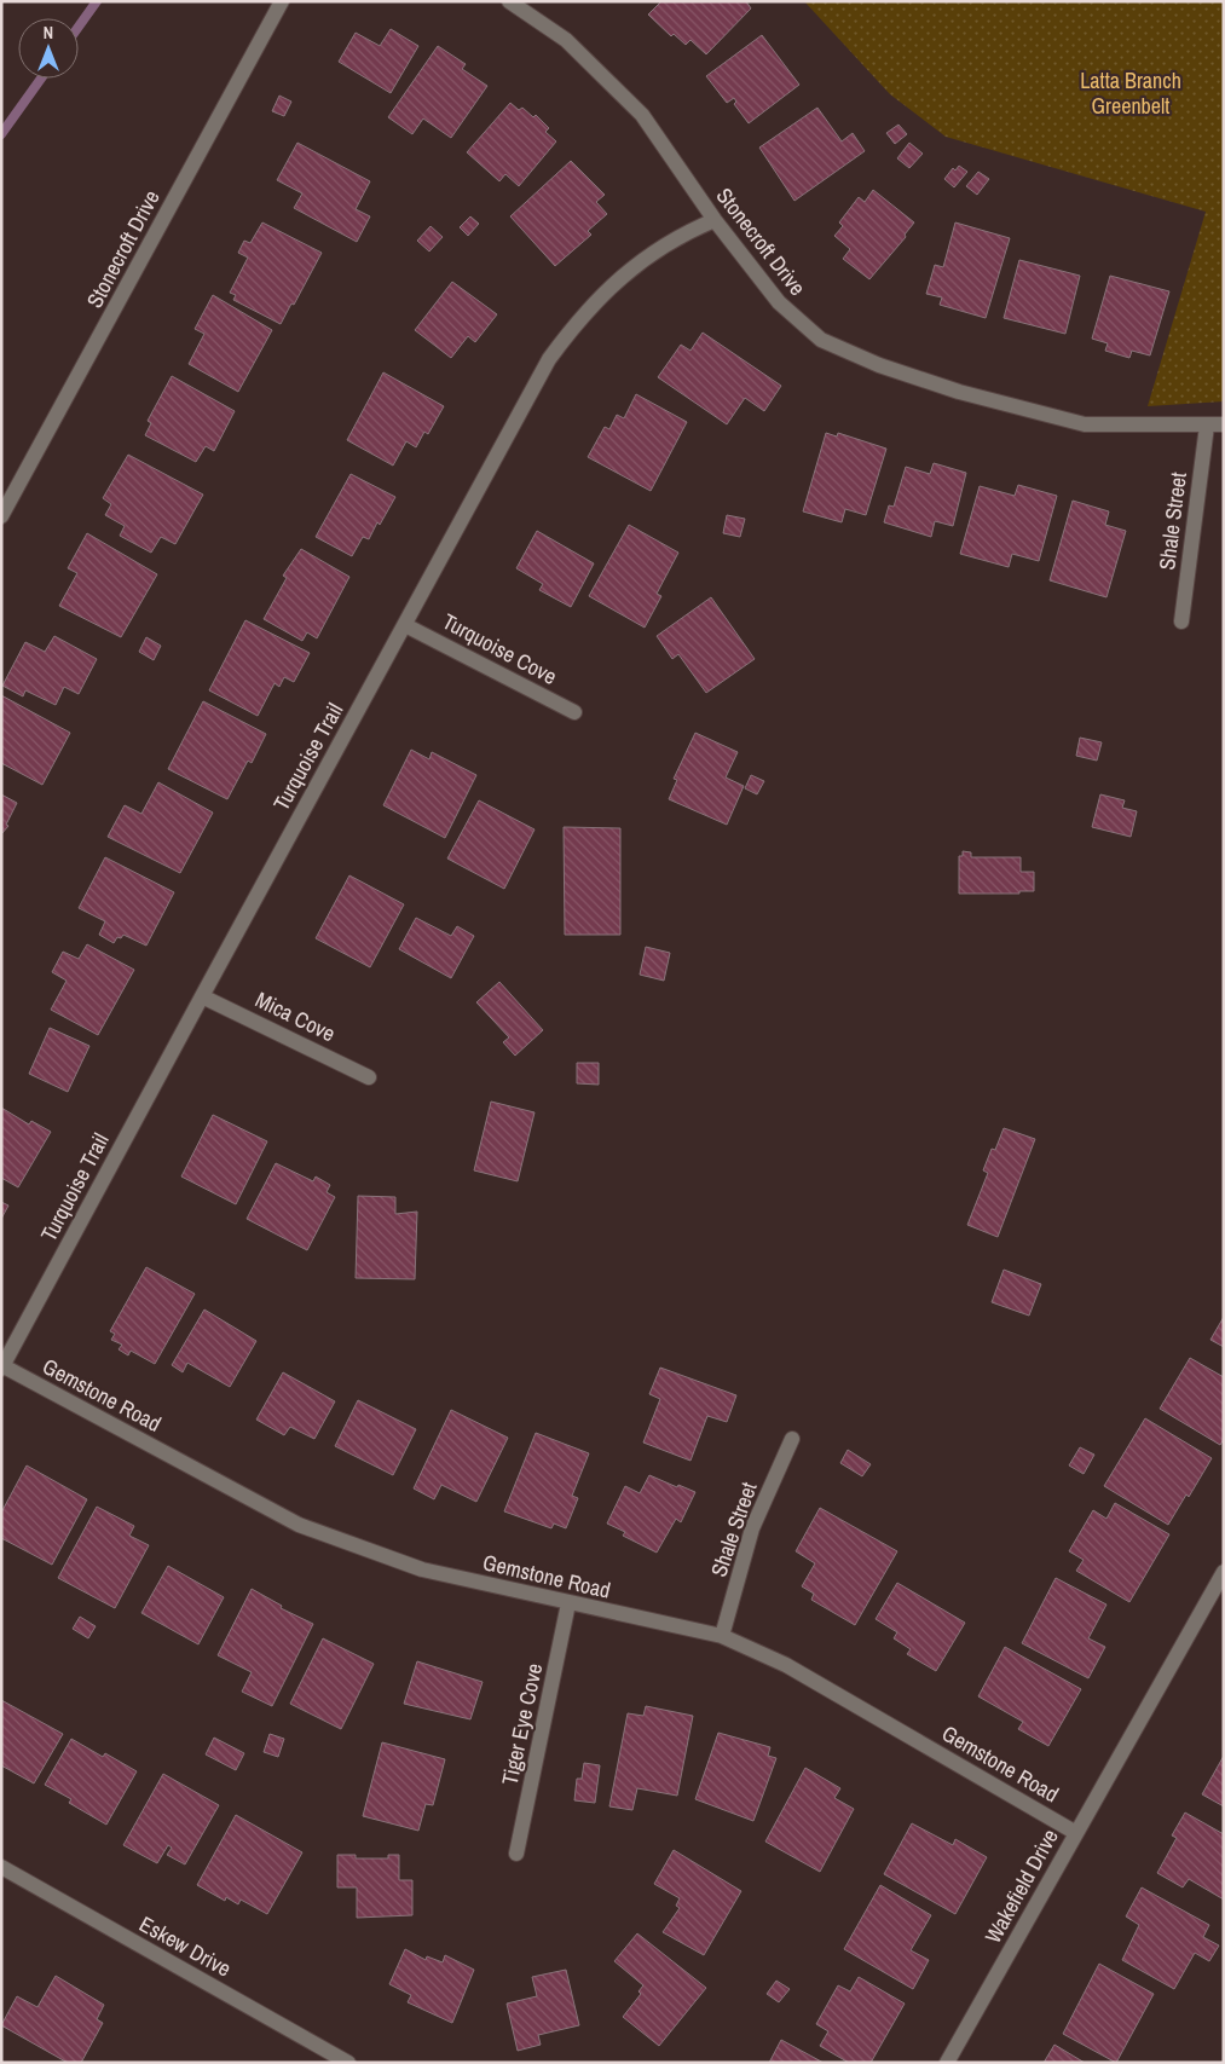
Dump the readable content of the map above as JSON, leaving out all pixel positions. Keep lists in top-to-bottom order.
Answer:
{
  "streets": {
    "street": [
      "Stonecroft Drive",
      "Shale Street",
      "Turquoise Cove",
      "Turquoise Trail",
      "Mica Cove",
      "Gemstone Road",
      "Tiger Eye Cove",
      "Wakefield Drive",
      "Eskew Drive"
    ]
  },
  "crossings": [
    ["Stonecroft Drive", "Shale Street"],
    ["Stonecroft Drive", "Turquoise Trail"],
    ["Shale Street", "Gemstone Road"],
    ["Turquoise Cove", "Turquoise Trail"],
    ["Turquoise Trail", "Mica Cove"],
    ["Turquoise Trail", "Gemstone Road"],
    ["Gemstone Road", "Tiger Eye Cove"],
    ["Gemstone Road", "Wakefield Drive"]
  ],
  "parks": ["Latta Branch Greenbelt"],
  "north": "top"
}
